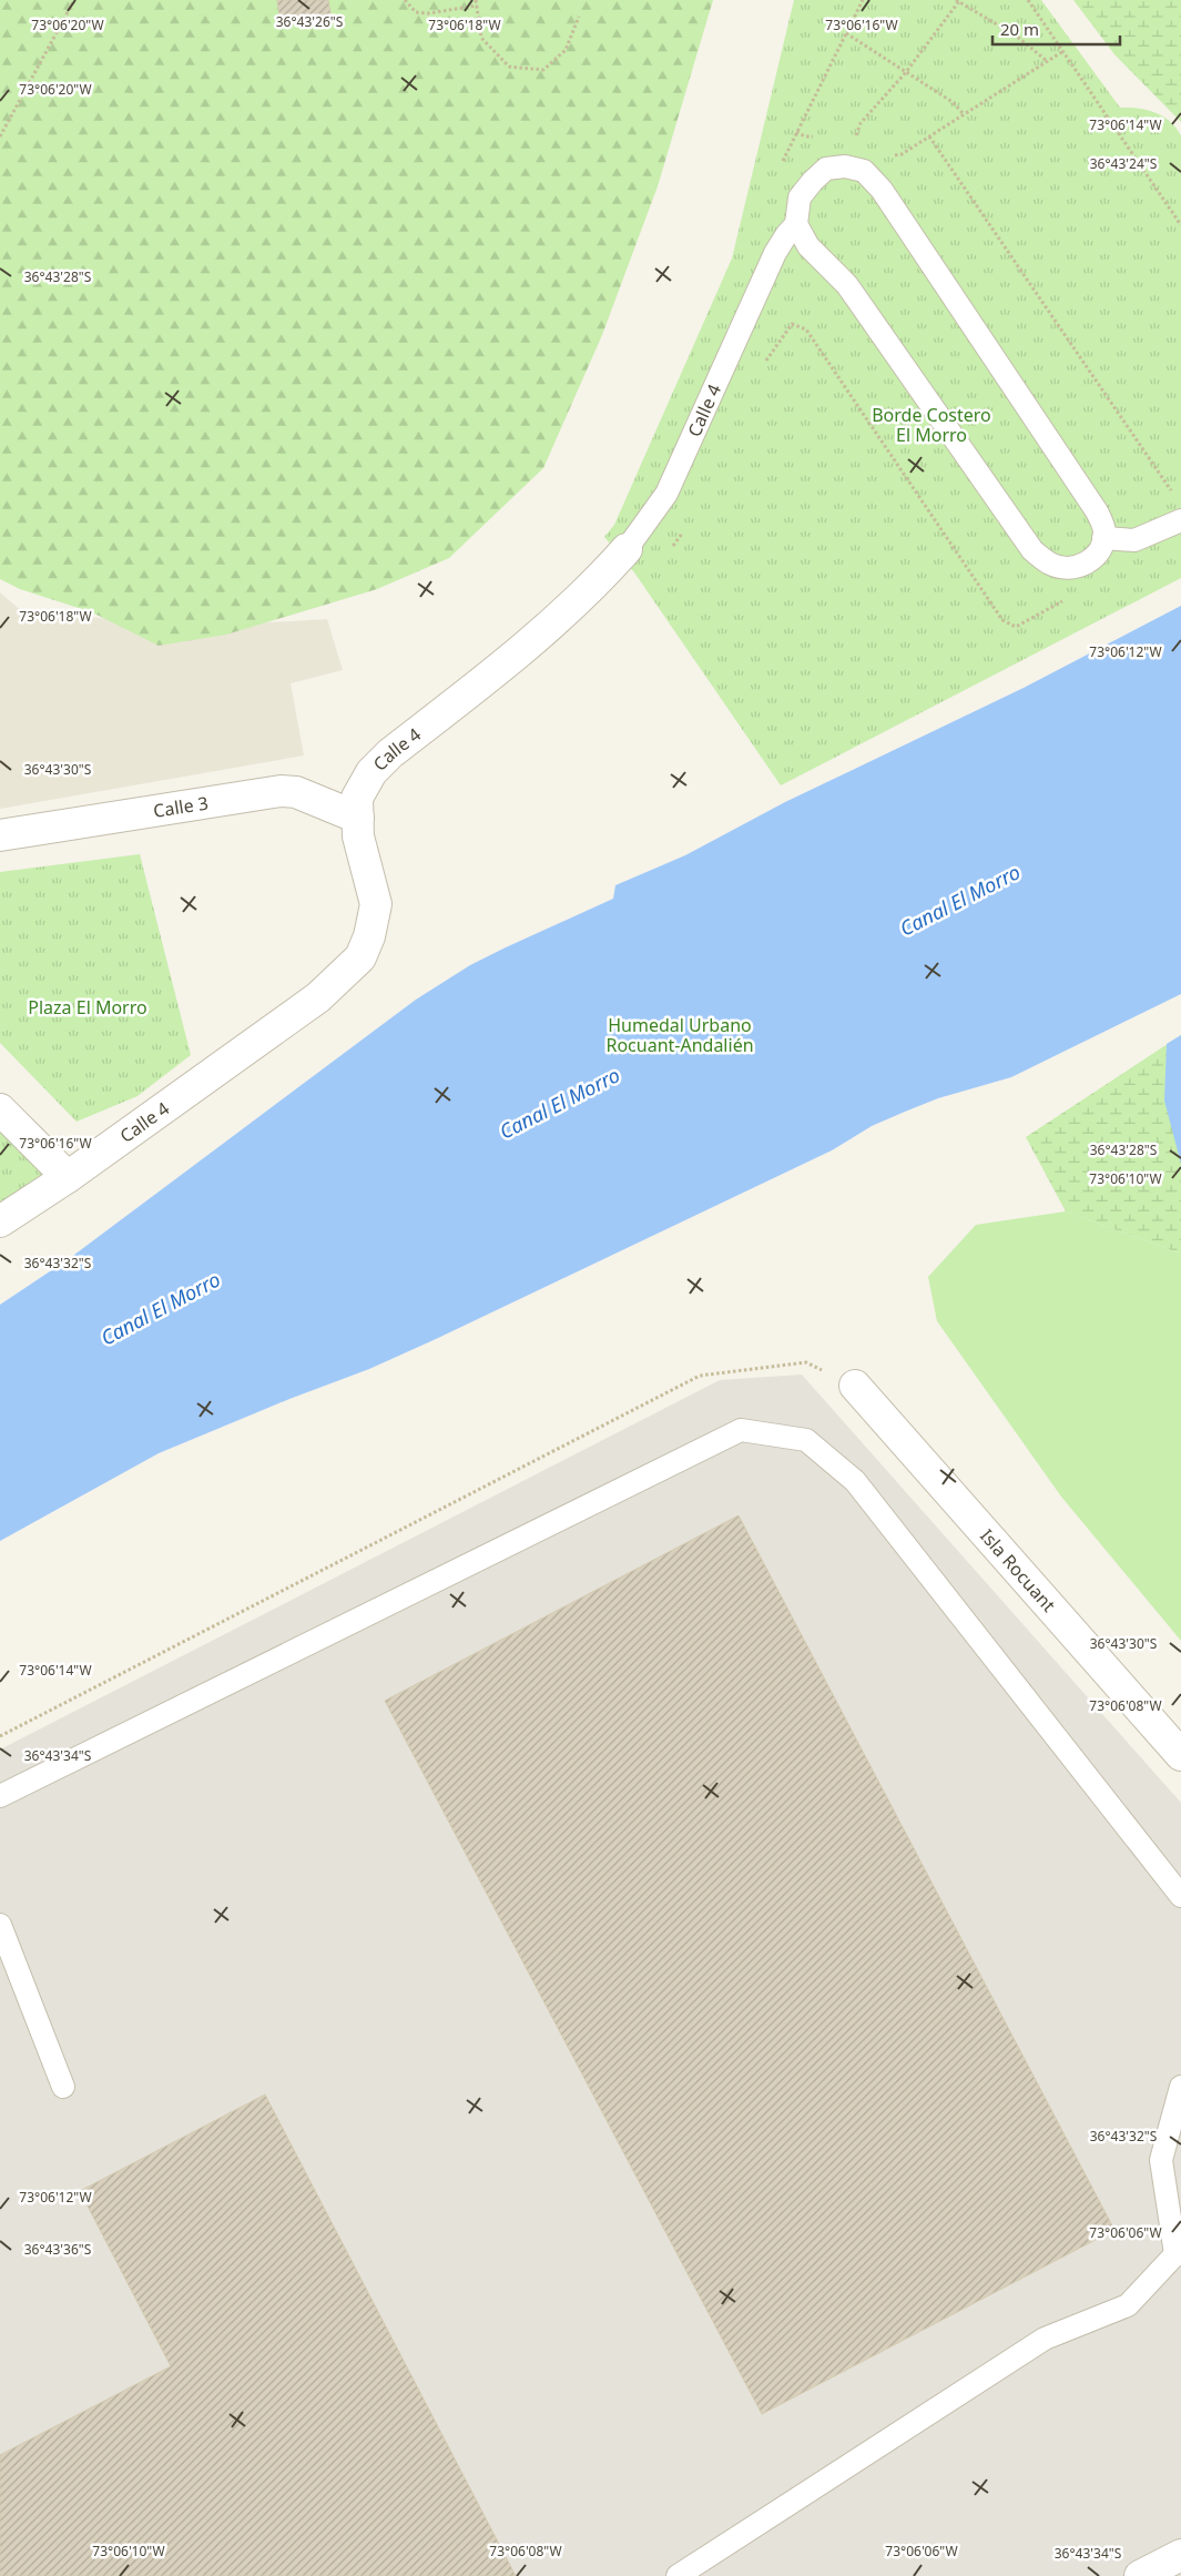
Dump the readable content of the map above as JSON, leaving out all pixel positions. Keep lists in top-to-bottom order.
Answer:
{
  "streets": {
    "street": ["Calle 4", "Calle 3", "Isla Rocuant"]
  },
  "crossings": [
    ["Calle 4", "Calle 3"]
  ],
  "water": ["Canal El Morro"],
  "parks": ["Borde Costero El Morro", "Plaza El Morro", "Humedal Urbano Rocuant-Andalién"],
  "scale_bar": "20 m",
  "coordinates": [
    "36°43'26\"S",
    "73°06'20\"W",
    "73°06'18\"W",
    "73°06'16\"W",
    "73°06'14\"W",
    "36°43'24\"S",
    "36°43'28\"S",
    "73°06'12\"W",
    "36°43'30\"S",
    "73°06'10\"W",
    "36°43'32\"S",
    "73°06'08\"W",
    "36°43'34\"S",
    "73°06'06\"W",
    "36°43'36\"S"
  ]
}
